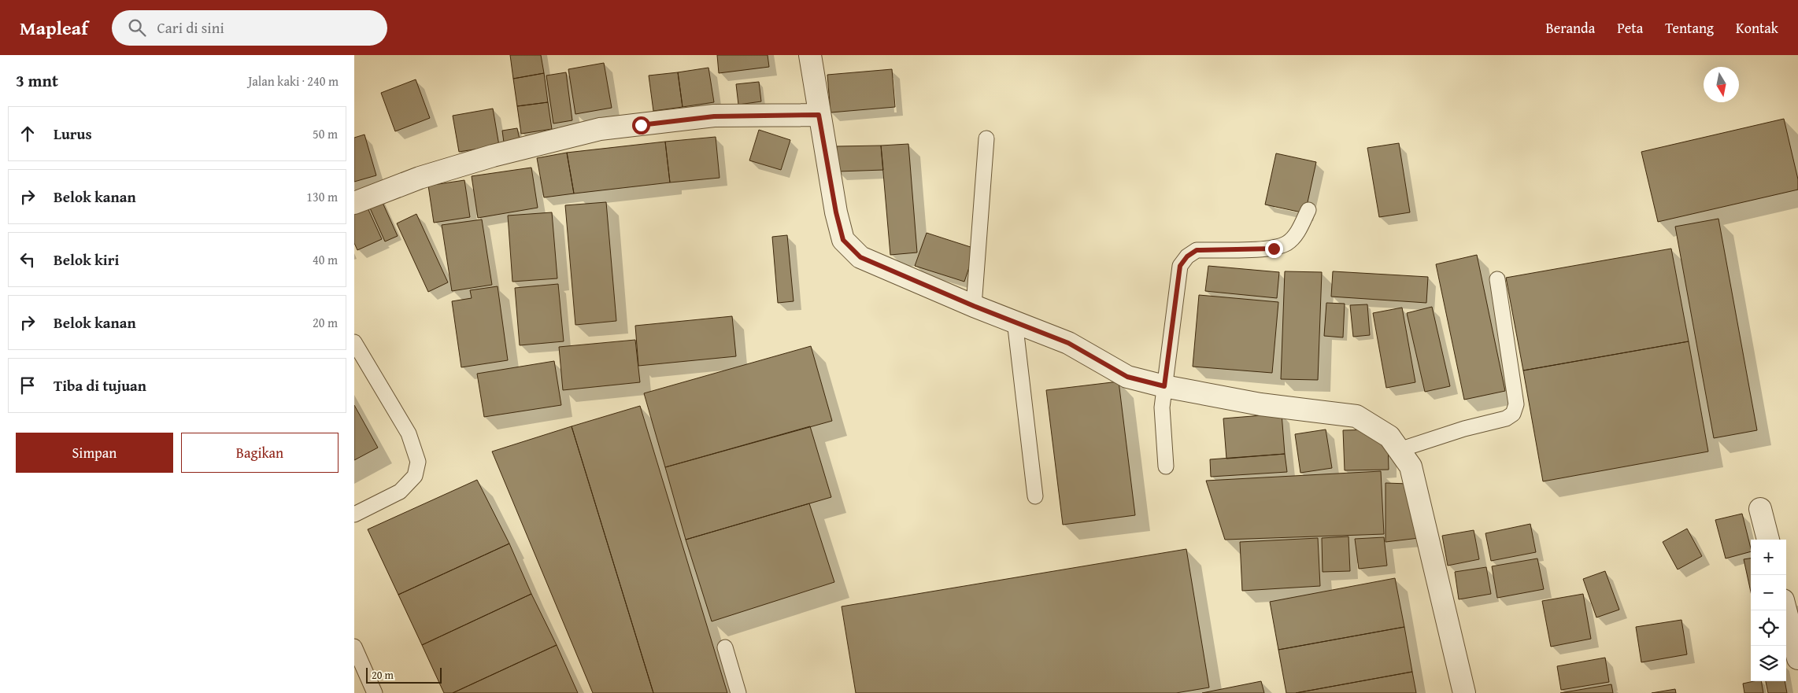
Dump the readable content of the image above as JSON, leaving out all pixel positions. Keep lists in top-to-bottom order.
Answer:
{
  "scale_bar": "20 m",
  "north": "bottom",
  "page": {
    "header": "Mapleaf",
    "search": "Cari di sini",
    "nav": [
      "Beranda",
      "Peta",
      "Tentang",
      "Kontak"
    ],
    "heading": ["3 mnt", "Jalan kaki · 240 m"],
    "list": [
      ["Lurus", "50 m"],
      ["Belok kanan", "130 m"],
      ["Belok kiri", "40 m"],
      ["Belok kanan", "20 m"],
      "Tiba di tujuan"
    ],
    "buttons": ["Simpan", "Bagikan"],
    "map_buttons": ["+", "−"],
    "scale": "20 m"
  }
}
